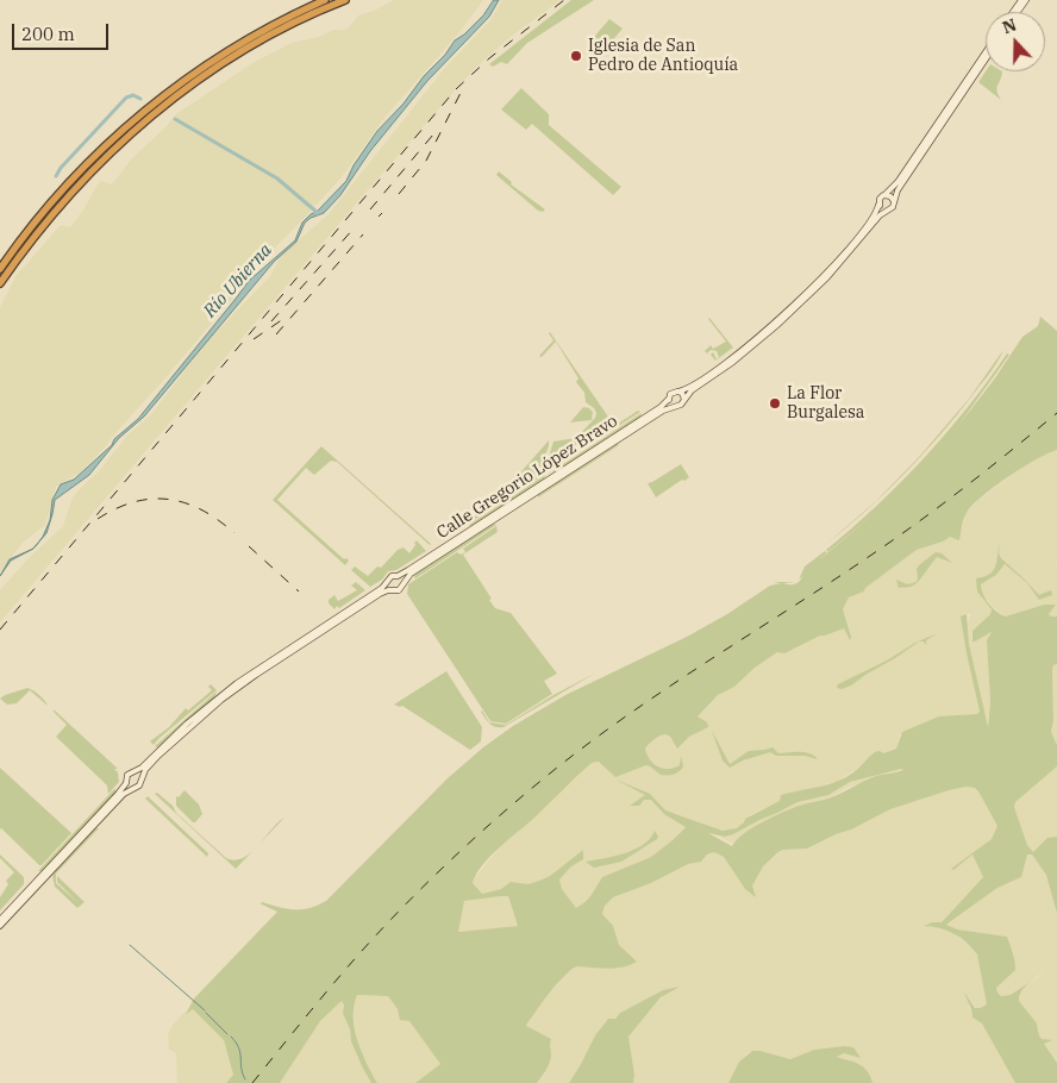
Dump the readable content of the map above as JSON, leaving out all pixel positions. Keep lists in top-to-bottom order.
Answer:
{
  "streets": {
    "main road": ["Calle Gregorio López Bravo"]
  },
  "water": ["Río Ubierna"],
  "places": ["Iglesia de San Pedro de Antioquía", "La Flor Burgalesa"],
  "scale_bar": "200 m",
  "north": "top"
}
